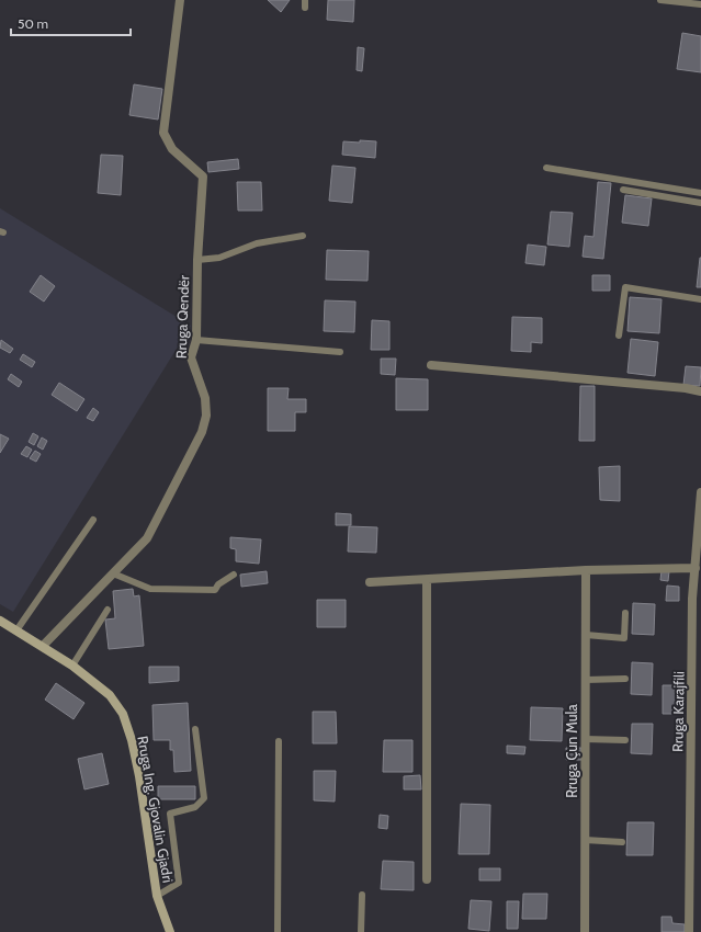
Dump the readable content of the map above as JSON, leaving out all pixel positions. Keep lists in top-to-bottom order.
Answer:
{
  "streets": {
    "main road": ["Rruga Ing. Gjovalin Gjadri"],
    "street": ["Rruga Qendër", "Rruga Karajfili", "Rruga Çun Mula"]
  },
  "crossings": [
    ["Rruga Qendër", "Rruga Ing. Gjovalin Gjadri"]
  ],
  "scale_bar": "50 m"
}
